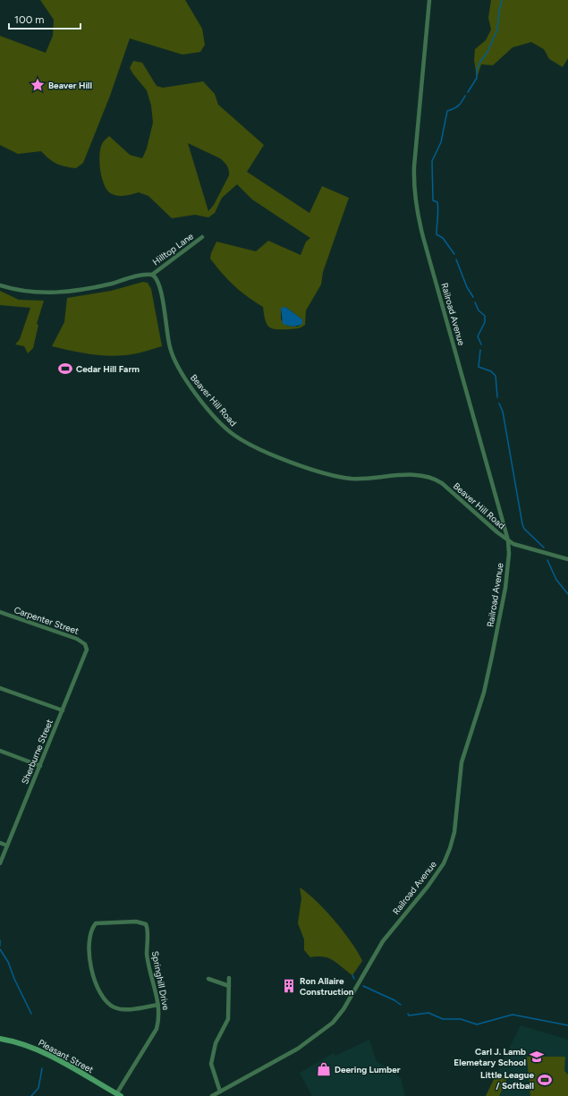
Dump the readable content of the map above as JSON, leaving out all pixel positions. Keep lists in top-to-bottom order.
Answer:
{
  "streets": {
    "main road": ["Pleasant Street"],
    "street": [
      "Hilltop Lane",
      "Railroad Avenue",
      "Beaver Hill Road",
      "Carpenter Street",
      "Sherburne Street",
      "Springhill Drive"
    ]
  },
  "crossings": [
    ["Hilltop Lane", "Beaver Hill Road"],
    ["Railroad Avenue", "Beaver Hill Road"],
    ["Carpenter Street", "Sherburne Street"],
    ["Springhill Drive", "Pleasant Street"]
  ],
  "places": {
    "place": ["Beaver Hill"],
    "sports": ["Cedar Hill Farm", "Little League / Softball"],
    "building": ["Ron Allaire Construction"],
    "school or university": ["Carl J. Lamb Elemetary School"],
    "shop": ["Deering Lumber"]
  },
  "scale_bar": "100 m"
}
